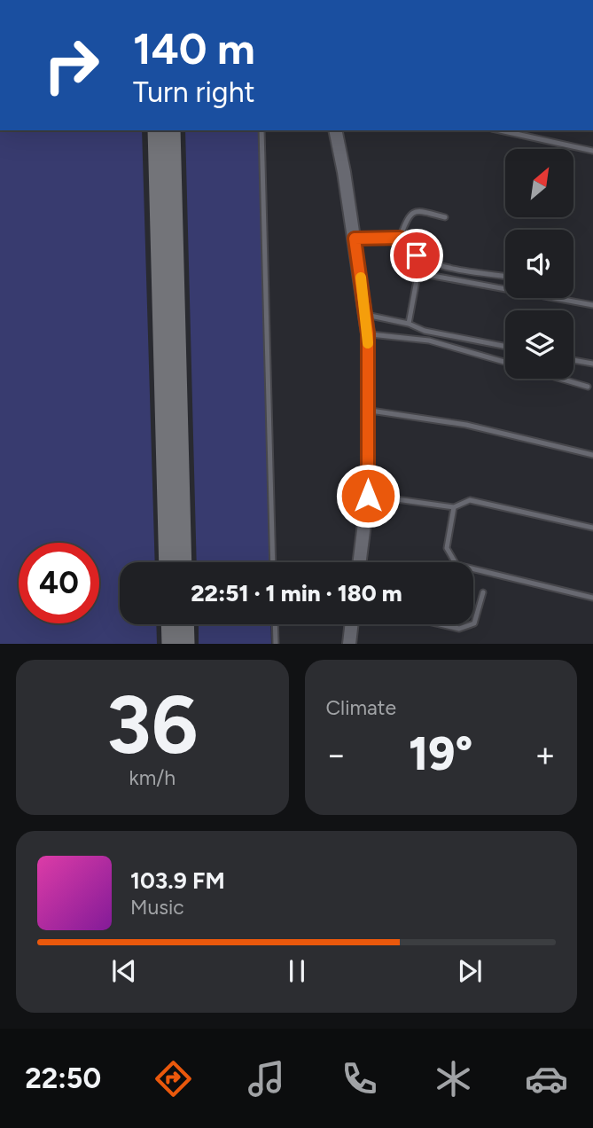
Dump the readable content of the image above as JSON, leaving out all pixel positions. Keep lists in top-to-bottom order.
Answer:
{
  "north": "top right",
  "page": {
    "turn": ["140 m", "Turn right"],
    "limit": "40",
    "trip": "22:51 · 1 min · 180 m",
    "tile": [
      ["36", "km/h"],
      "Climate"
    ],
    "heat": ["−", "19°", "+"],
    "song": ["103.9 FM", "Music"],
    "tabs": "22:50"
  }
}
